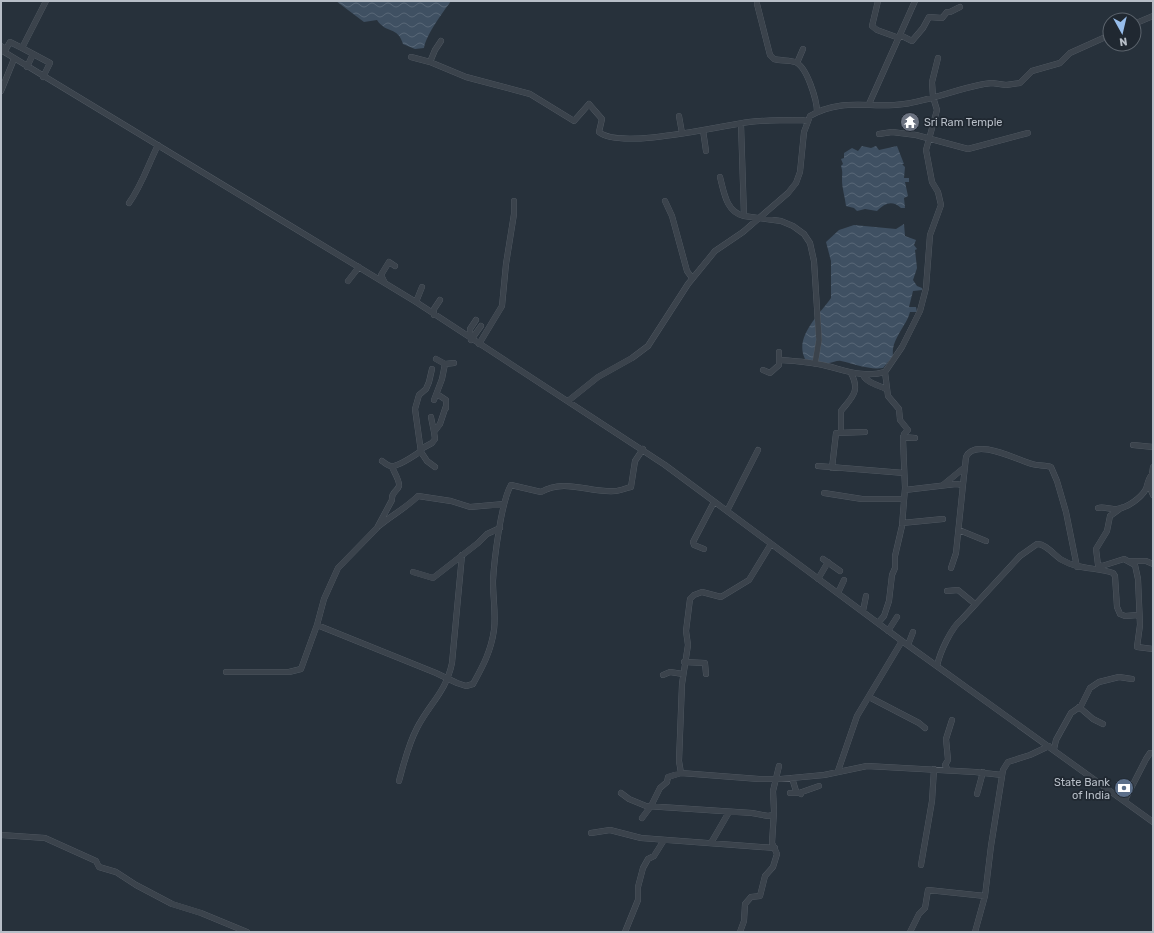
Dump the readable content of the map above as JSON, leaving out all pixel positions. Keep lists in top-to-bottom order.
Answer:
{
  "places": {
    "temple": ["Sri Ram Temple"],
    "bank": ["State Bank of India"]
  },
  "north": "bottom"
}
